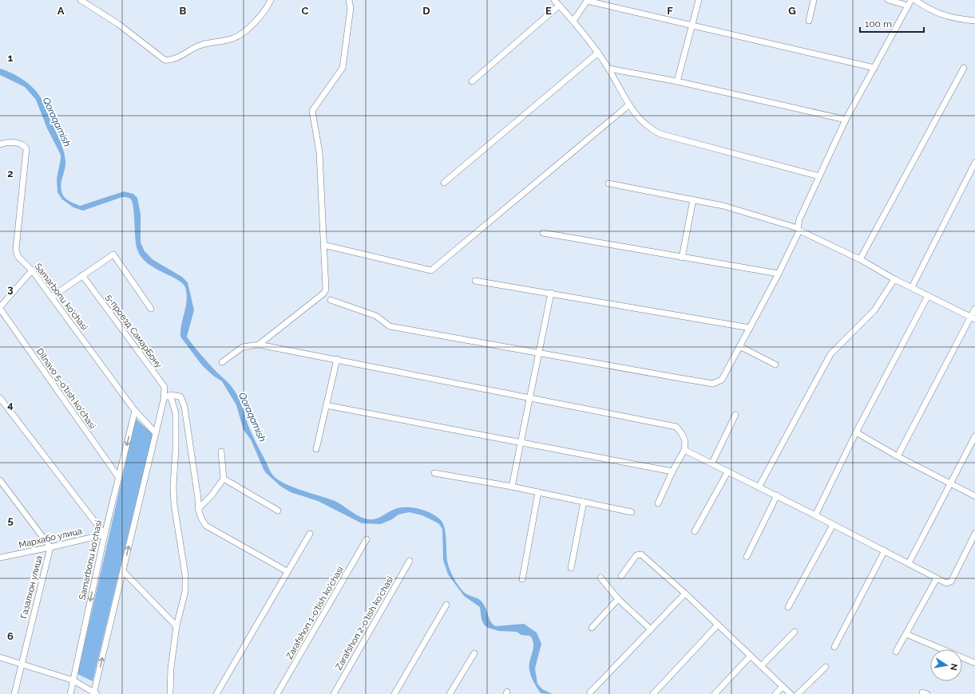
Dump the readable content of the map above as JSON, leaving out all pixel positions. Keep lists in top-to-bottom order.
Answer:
{
  "streets": {
    "street": [
      "Samarbonu ko'chasi",
      "5-проезд СамарБону",
      "Dilnavo 5-o'tish ko'chasi",
      "Мархабо улица",
      "Газалхон улица",
      "Zarafshon 1-o'tish ko'chasi",
      "Zarafshon 2-o'tish ko'chasi"
    ]
  },
  "crossings": [
    ["Samarbonu ko'chasi", "Dilnavo 5-o'tish ko'chasi"],
    ["Samarbonu ko'chasi", "Мархабо улица"],
    ["Мархабо улица", "Газалхон улица"]
  ],
  "water": ["Qoraqamish"],
  "scale_bar": "100 m",
  "north": "right",
  "grid": {
    "columns": [
      "A",
      "B",
      "C",
      "D",
      "E",
      "F",
      "G"
    ],
    "rows": [
      "1",
      "2",
      "3",
      "4",
      "5",
      "6"
    ]
  }
}
